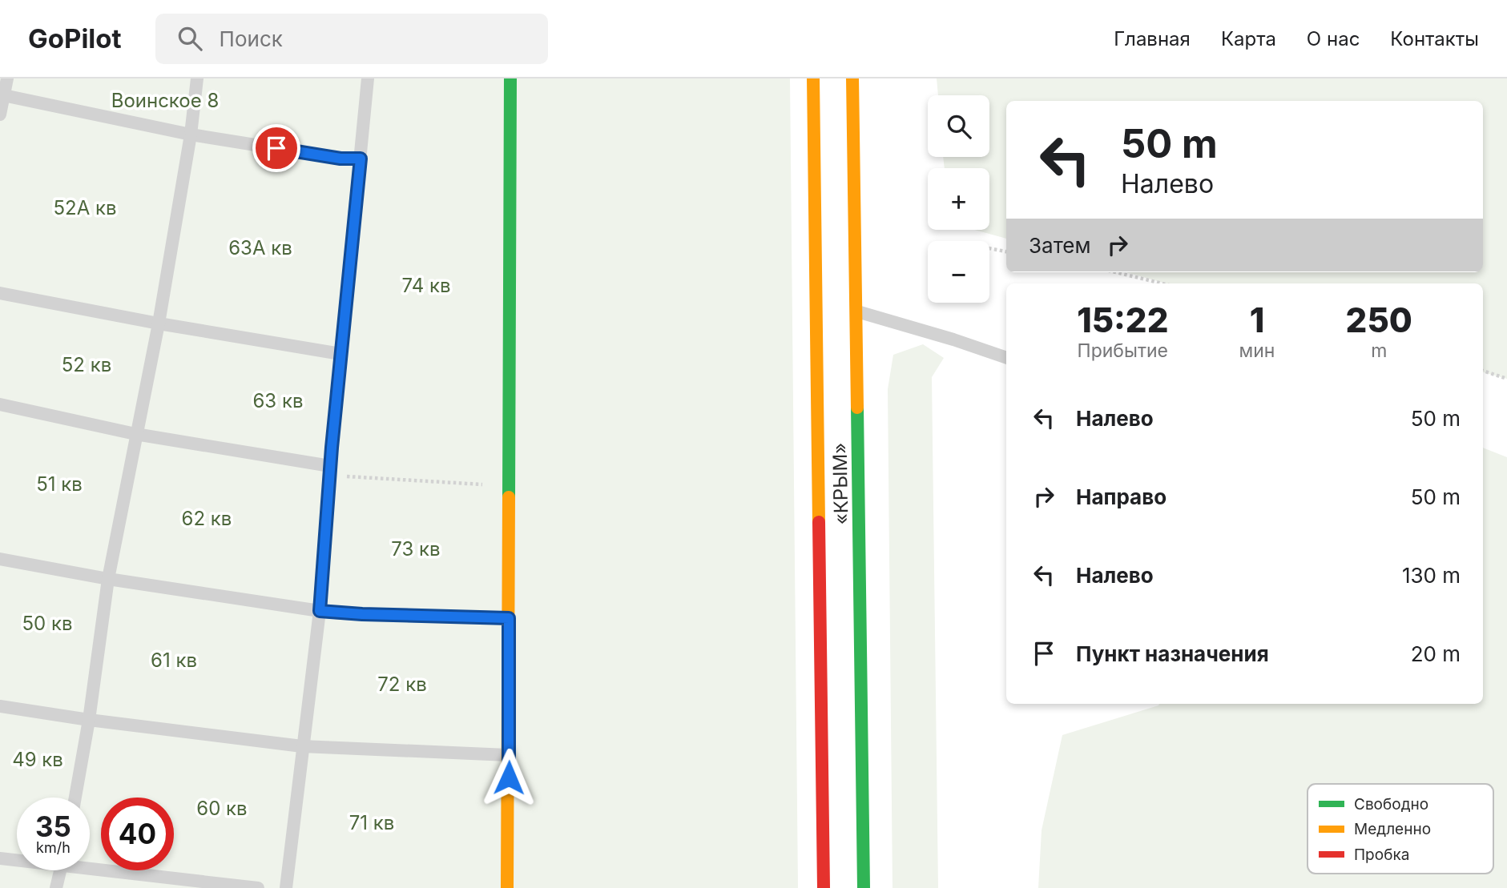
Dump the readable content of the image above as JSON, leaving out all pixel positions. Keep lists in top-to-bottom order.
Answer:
{
  "streets": {
    "main road": ["«КРЫМ»"]
  },
  "parks": [
    "Воинское 8",
    "52А кв",
    "63А кв",
    "74 кв",
    "52 кв",
    "63 кв",
    "51 кв",
    "62 кв",
    "73 кв",
    "50 кв",
    "61 кв",
    "72 кв",
    "49 кв",
    "60 кв",
    "71 кв"
  ],
  "legend": ["Свободно", "Медленно", "Пробка"],
  "page": {
    "header": "GoPilot",
    "search": "Поиск",
    "nav": [
      "Главная",
      "Карта",
      "О нас",
      "Контакты"
    ],
    "map_buttons": ["+", "−"],
    "turn": ["50 m", "Налево"],
    "then": "Затем",
    "eta": [
      "15:22",
      "Прибытие",
      "1",
      "мин",
      "250",
      "m"
    ],
    "list": [
      {
        "name": "Налево",
        "value": "50 m"
      },
      {
        "name": "Направо",
        "value": "50 m"
      },
      {
        "name": "Налево",
        "value": "130 m"
      },
      {
        "name": "Пункт назначения",
        "value": "20 m"
      }
    ],
    "speed": "35 km/h",
    "limit": "40"
  }
}
